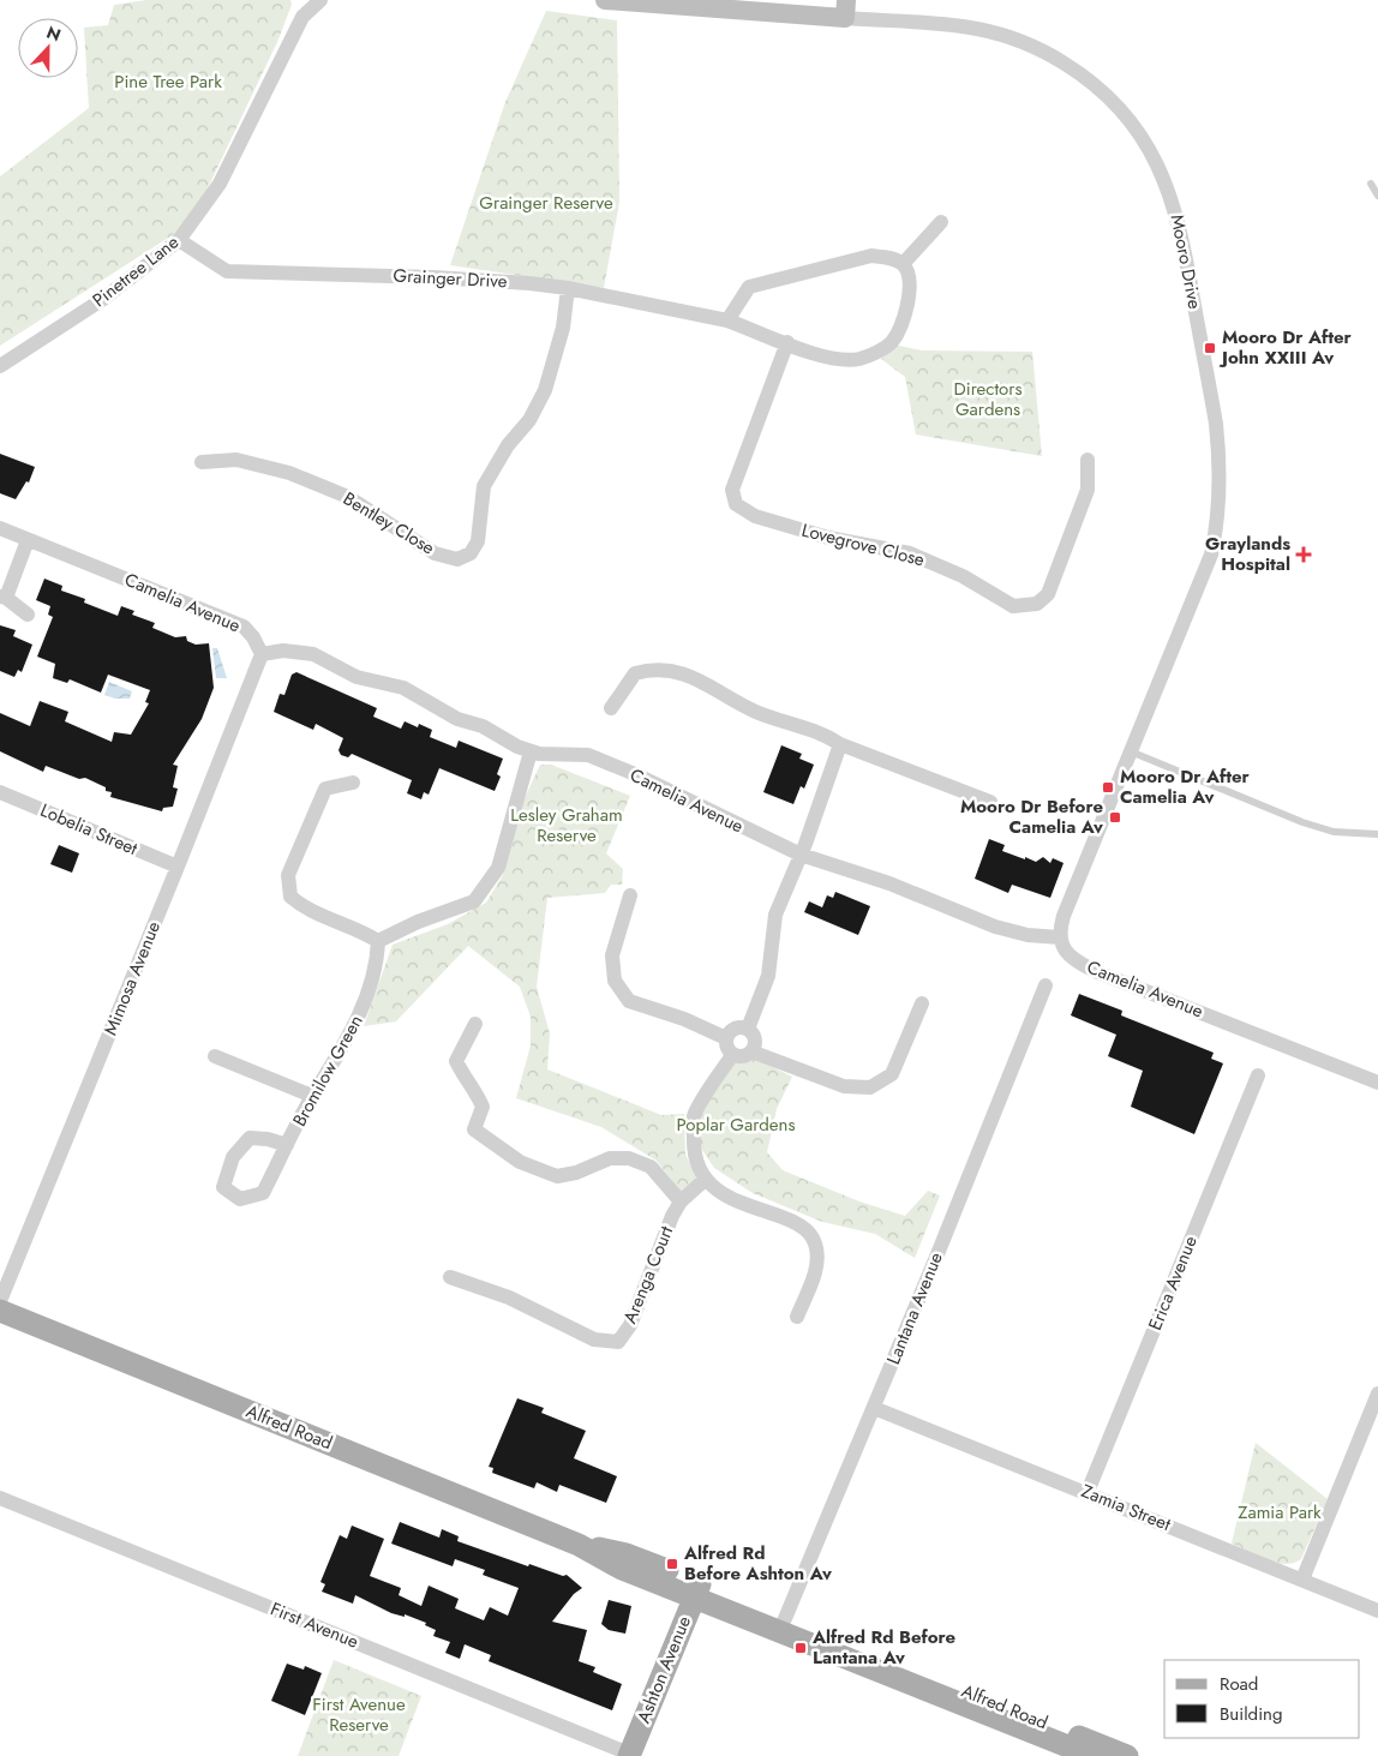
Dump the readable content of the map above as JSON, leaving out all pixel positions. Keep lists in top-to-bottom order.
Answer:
{
  "streets": {
    "main road": ["Alfred Road", "Ashton Avenue"],
    "street": [
      "Mooro Drive",
      "Pinetree Lane",
      "Grainger Drive",
      "Bentley Close",
      "Lovegrove Close",
      "Camelia Avenue",
      "Lobelia Street",
      "Mimosa Avenue",
      "Bromilow Green",
      "Arenga Court",
      "Erica Avenue",
      "Lantana Avenue",
      "Zamia Street",
      "First Avenue"
    ]
  },
  "crossings": [
    ["Mooro Drive", "Camelia Avenue"],
    ["Pinetree Lane", "Grainger Drive"],
    ["Grainger Drive", "Bentley Close"],
    ["Grainger Drive", "Lovegrove Close"],
    ["Camelia Avenue", "Mimosa Avenue"],
    ["Lobelia Street", "Mimosa Avenue"],
    ["Erica Avenue", "Zamia Street"],
    ["Lantana Avenue", "Alfred Road"],
    ["Lantana Avenue", "Zamia Street"],
    ["Alfred Road", "Ashton Avenue"],
    ["First Avenue", "Ashton Avenue"]
  ],
  "parks": [
    "Pine Tree Park",
    "Grainger Reserve",
    "Directors Gardens",
    "Lesley Graham Reserve",
    "Poplar Gardens",
    "Zamia Park",
    "First Avenue Reserve"
  ],
  "places": {
    "transit": [
      "Mooro Dr After John XXIII Av",
      "Mooro Dr After Camelia Av",
      "Mooro Dr Before Camelia Av",
      "Alfred Rd Before Ashton Av",
      "Alfred Rd Before Lantana Av"
    ],
    "health": ["Graylands Hospital"]
  },
  "legend": ["Road", "Building"],
  "north": "top"
}
